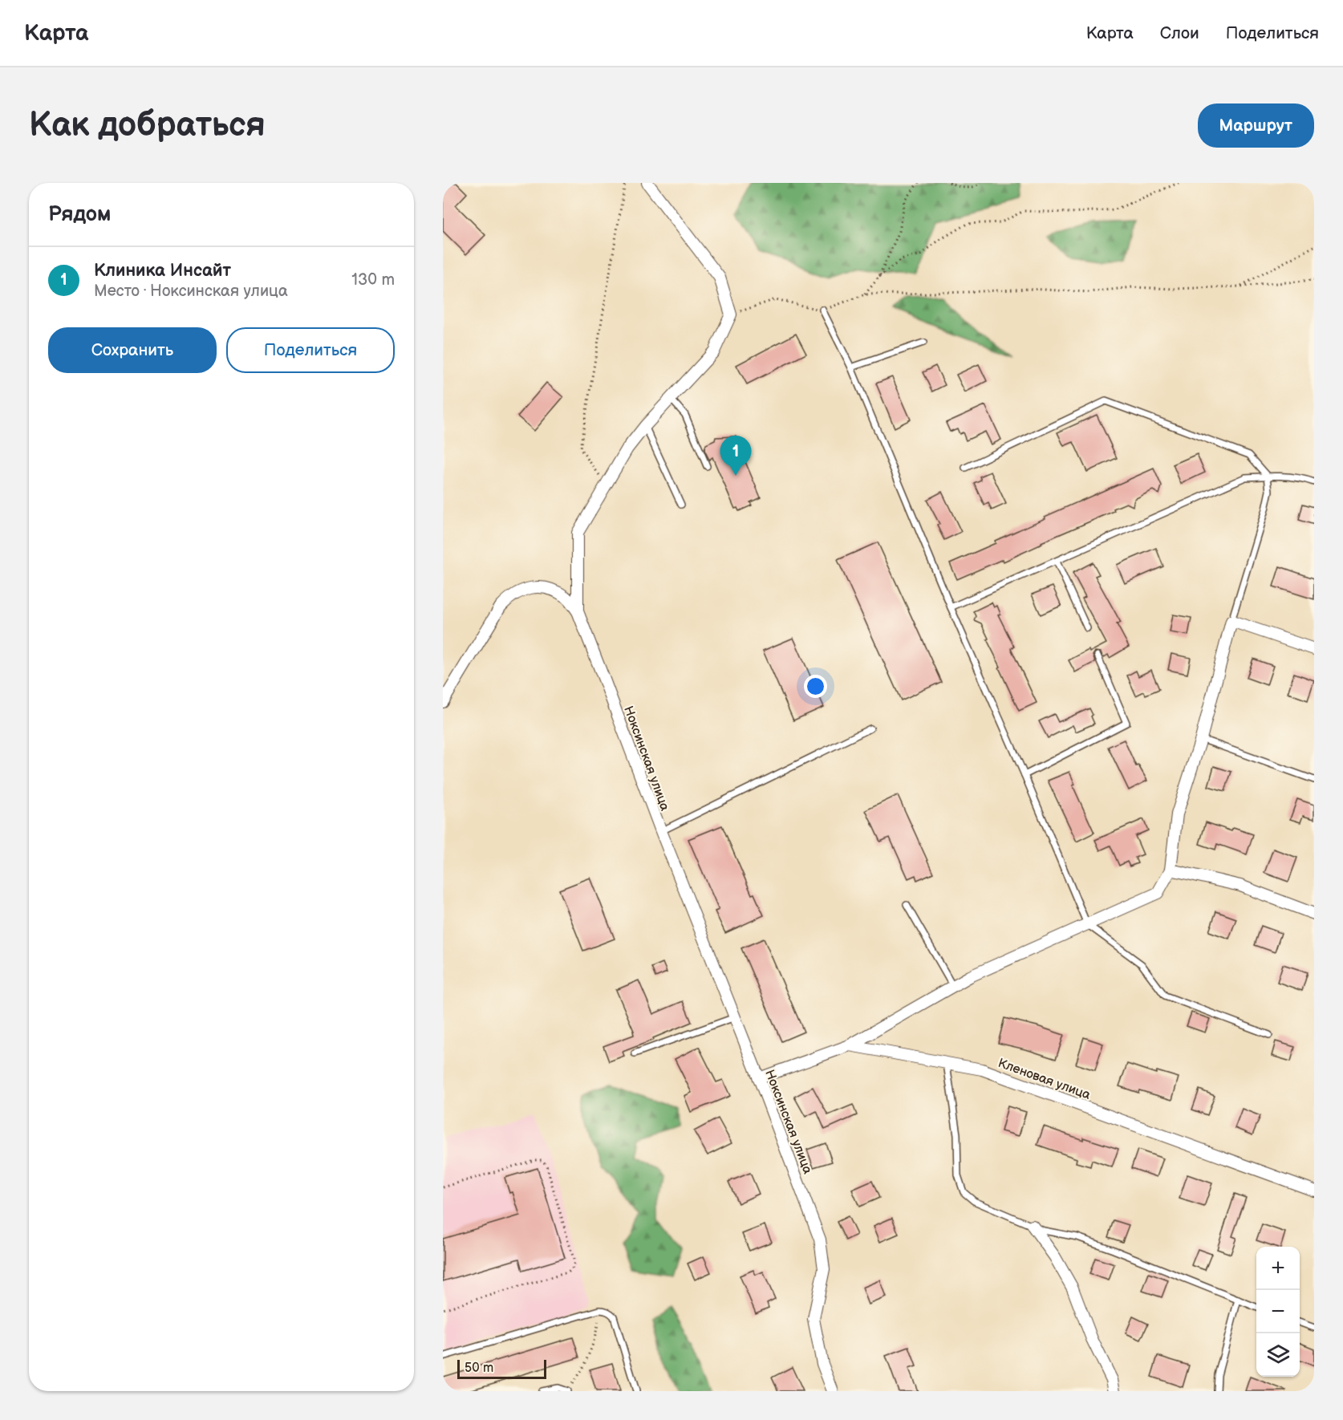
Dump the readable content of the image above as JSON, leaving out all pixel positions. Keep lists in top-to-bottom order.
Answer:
{
  "streets": {
    "street": ["Ноксинская улица", "Кленовая улица"]
  },
  "scale_bar": "50 m",
  "page": {
    "header": "Карта",
    "nav": ["Карта", "Слои", "Поделиться"],
    "buttons": [
      "Маршрут",
      ["Сохранить", "Поделиться"]
    ],
    "title": "Как добраться",
    "heading": "Рядом",
    "list": [
      {
        "mark": "1",
        "name": "Клиника Инсайт",
        "note": "Место · Ноксинская улица",
        "value": "130 m"
      }
    ],
    "pins": "1",
    "map_buttons": ["+", "−"],
    "scale": "50 m"
  }
}
